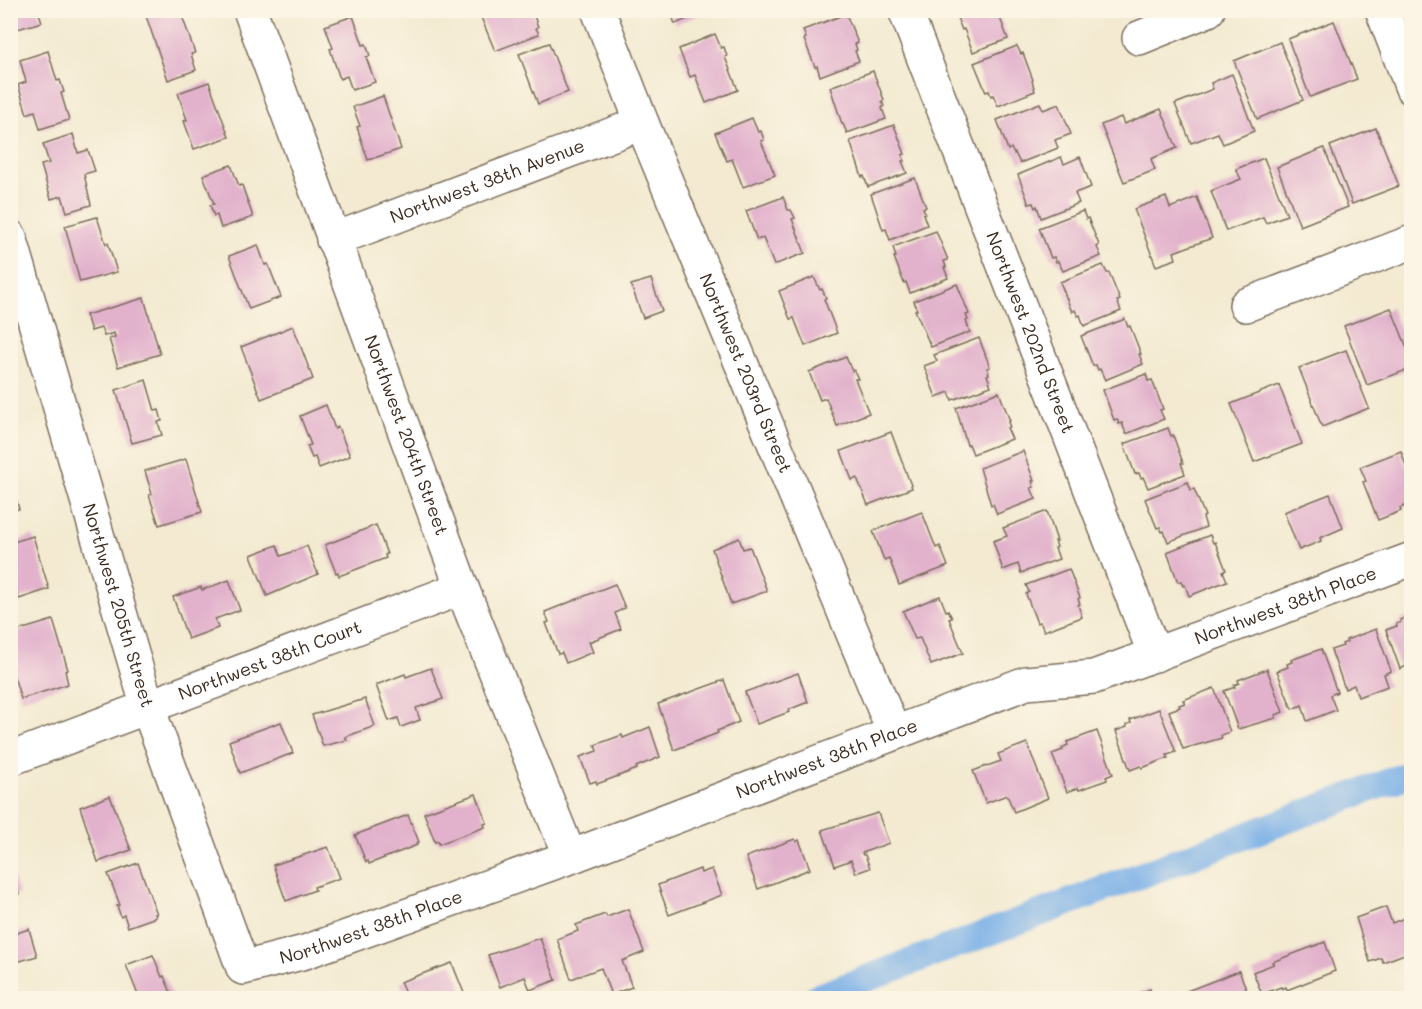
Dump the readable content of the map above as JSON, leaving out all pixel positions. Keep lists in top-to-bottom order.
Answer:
{
  "streets": {
    "street": [
      "Northwest 38th Avenue",
      "Northwest 202nd Street",
      "Northwest 203rd Street",
      "Northwest 204th Street",
      "Northwest 205th Street",
      "Northwest 38th Place",
      "Northwest 38th Court"
    ]
  },
  "crossings": [
    ["Northwest 38th Avenue", "Northwest 203rd Street"],
    ["Northwest 38th Avenue", "Northwest 204th Street"],
    ["Northwest 202nd Street", "Northwest 38th Place"],
    ["Northwest 203rd Street", "Northwest 38th Place"],
    ["Northwest 204th Street", "Northwest 38th Place"],
    ["Northwest 204th Street", "Northwest 38th Court"],
    ["Northwest 205th Street", "Northwest 38th Place"],
    ["Northwest 205th Street", "Northwest 38th Court"]
  ]
}
